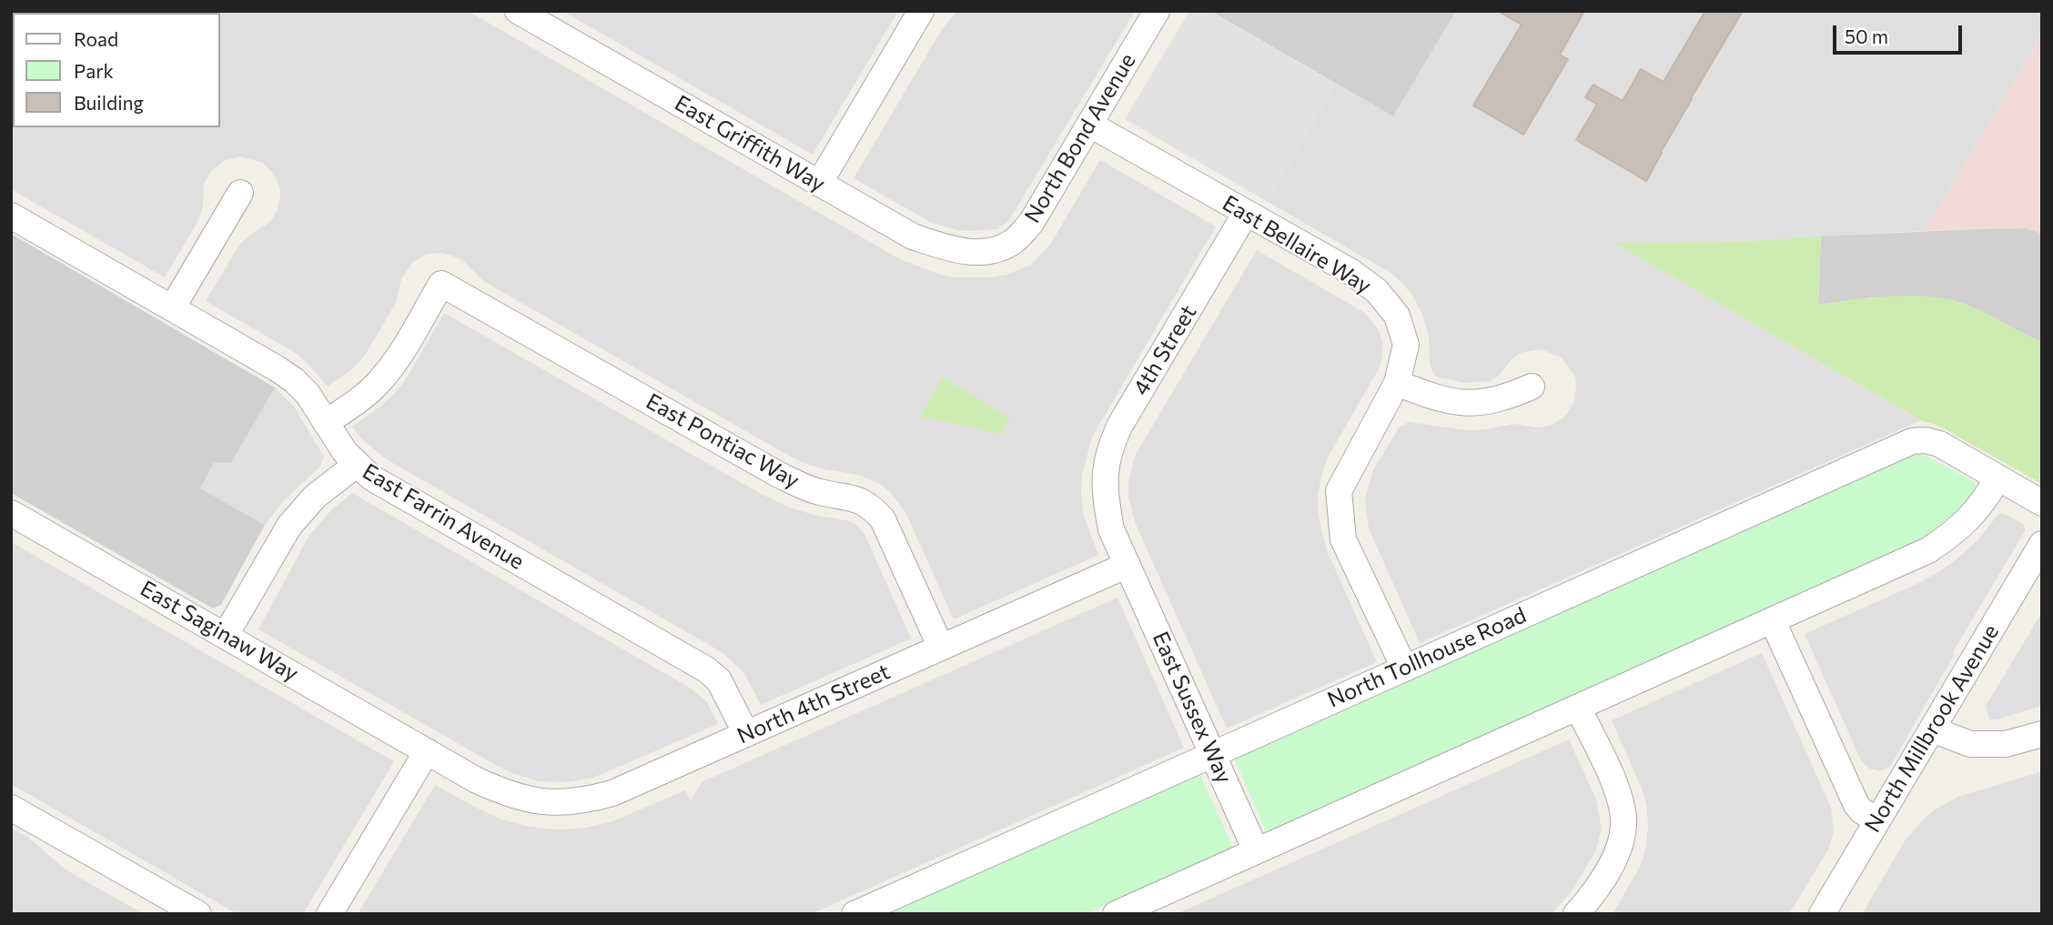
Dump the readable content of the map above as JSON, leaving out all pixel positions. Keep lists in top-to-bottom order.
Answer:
{
  "streets": {
    "street": [
      "North Bond Avenue",
      "East Griffith Way",
      "East Bellaire Way",
      "4th Street",
      "East Pontiac Way",
      "East Farrin Avenue",
      "East Saginaw Way",
      "North Tollhouse Road",
      "North 4th Street",
      "East Sussex Way",
      "North Millbrook Avenue"
    ]
  },
  "crossings": [
    ["North Bond Avenue", "East Griffith Way"],
    ["North Bond Avenue", "East Bellaire Way"],
    ["East Bellaire Way", "4th Street"],
    ["East Bellaire Way", "North Tollhouse Road"],
    ["4th Street", "North 4th Street"],
    ["4th Street", "East Sussex Way"],
    ["East Pontiac Way", "East Farrin Avenue"],
    ["East Pontiac Way", "North 4th Street"],
    ["East Farrin Avenue", "North 4th Street"],
    ["East Saginaw Way", "North 4th Street"],
    ["North Tollhouse Road", "East Sussex Way"],
    ["North 4th Street", "East Sussex Way"]
  ],
  "legend": ["Road", "Park", "Building"],
  "scale_bar": "50 m"
}
